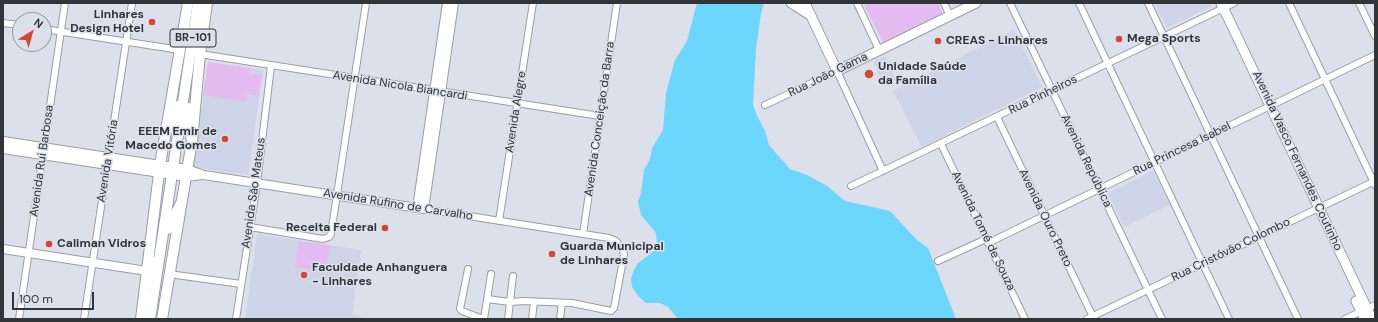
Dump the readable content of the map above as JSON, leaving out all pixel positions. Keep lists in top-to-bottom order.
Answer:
{
  "streets": {
    "main road": ["BR-101", "Rua João Gama", "Avenida Vasco Fernandes Coutinho"],
    "street": [
      "Avenida Nicola Biancardi",
      "Rua Pinheiros",
      "Avenida Alegre",
      "Avenida Conceição da Barra",
      "Rua Princesa Isabel",
      "Avenida Rui Barbosa",
      "Avenida Vitória",
      "Avenida República",
      "Avenida São Mateus",
      "Avenida Rufino de Carvalho",
      "Avenida Ouro Preto",
      "Avenida Tomé de Souza",
      "Rua Cristóvão Colombo"
    ]
  },
  "crossings": [
    ["BR-101", "Avenida Rufino de Carvalho"],
    ["Avenida Nicola Biancardi", "Avenida Alegre"],
    ["Avenida Nicola Biancardi", "Avenida Conceição da Barra"],
    ["Avenida Nicola Biancardi", "Avenida São Mateus"],
    ["Rua Pinheiros", "Avenida República"],
    ["Rua Pinheiros", "Avenida Vasco Fernandes Coutinho"],
    ["Rua Pinheiros", "Avenida Ouro Preto"],
    ["Rua Pinheiros", "Avenida Tomé de Souza"],
    ["Avenida Alegre", "Avenida Rufino de Carvalho"],
    ["Avenida Conceição da Barra", "Avenida Rufino de Carvalho"],
    ["Rua Princesa Isabel", "Avenida República"],
    ["Rua Princesa Isabel", "Avenida Vasco Fernandes Coutinho"],
    ["Rua Princesa Isabel", "Avenida Ouro Preto"],
    ["Rua Princesa Isabel", "Avenida Tomé de Souza"],
    ["Avenida República", "Rua Cristóvão Colombo"],
    ["Avenida Vasco Fernandes Coutinho", "Rua Cristóvão Colombo"],
    ["Avenida São Mateus", "Avenida Rufino de Carvalho"],
    ["Avenida Ouro Preto", "Rua Cristóvão Colombo"]
  ],
  "places": [
    "Linhares Design Hotel",
    "Mega Sports",
    "CREAS - Linhares",
    "Unidade Saúde da Família",
    "EEEM Emir de Macedo Gomes",
    "Receita Federal",
    "Caliman Vidros",
    "Guarda Municipal de Linhares",
    "Faculdade Anhanguera - Linhares"
  ],
  "scale_bar": "100 m",
  "north": "top right"
}
